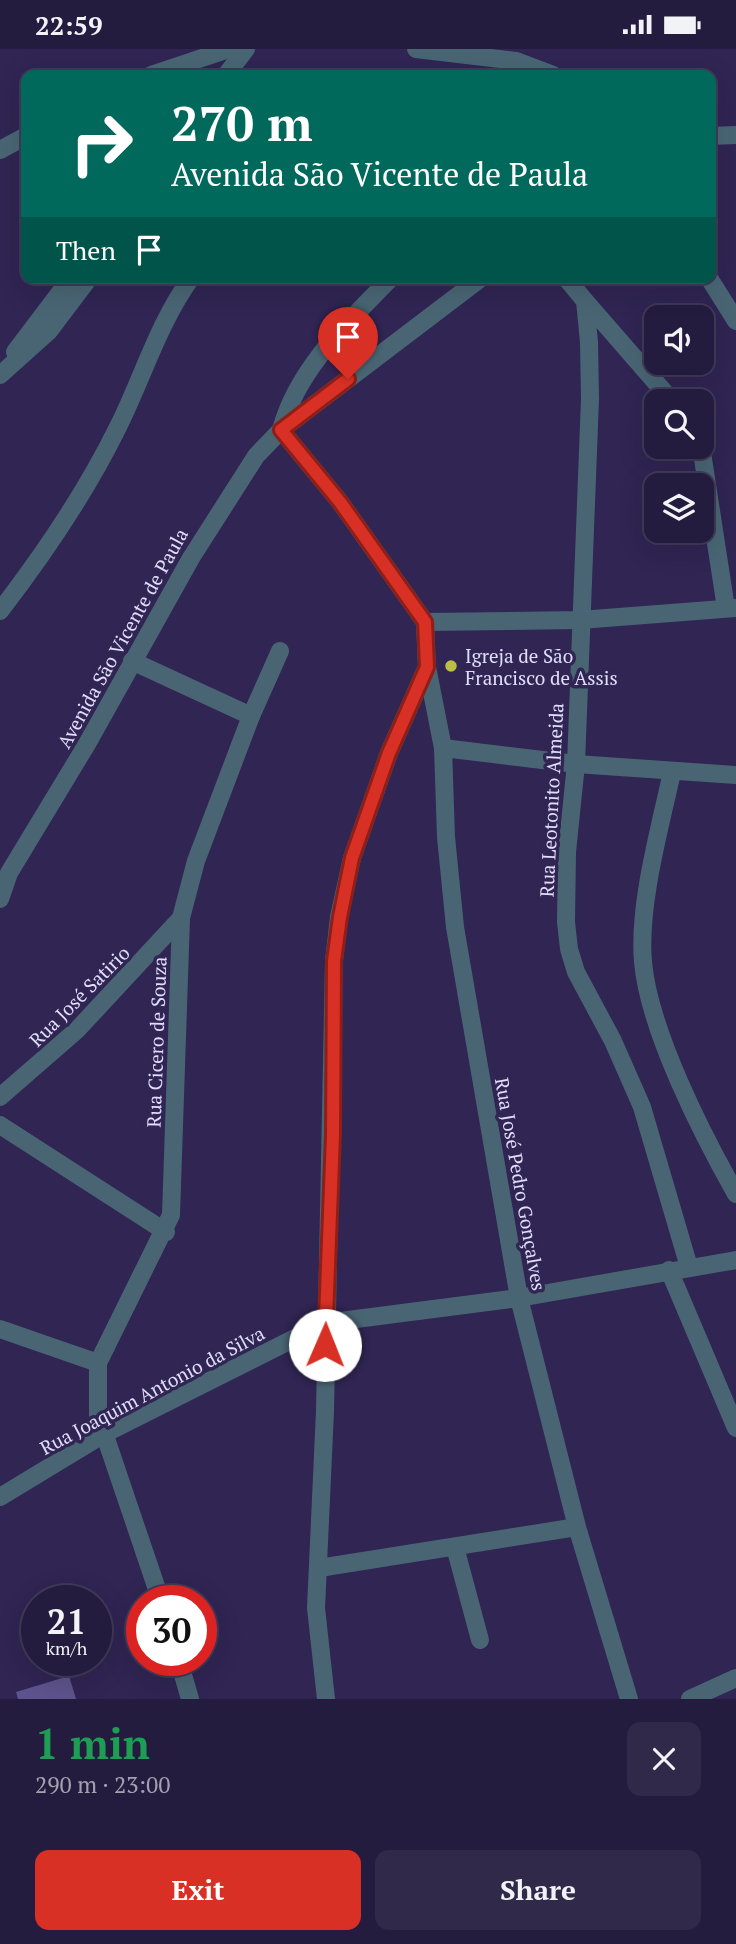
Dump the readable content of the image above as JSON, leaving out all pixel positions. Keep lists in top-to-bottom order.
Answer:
{
  "streets": {
    "street": [
      "Avenida São Vicente de Paula",
      "Rua Leotonito Almeida",
      "Rua José Satirio",
      "Rua Cicero de Souza",
      "Rua José Pedro Gonçalves",
      "Rua Joaquim Antonio da Silva"
    ]
  },
  "crossings": [
    ["Rua Leotonito Almeida", "Rua Joaquim Antonio da Silva"],
    ["Rua José Satirio", "Rua Cicero de Souza"],
    ["Rua Cicero de Souza", "Rua Joaquim Antonio da Silva"],
    ["Rua José Pedro Gonçalves", "Rua Joaquim Antonio da Silva"]
  ],
  "places": ["Igreja de São Francisco de Assis"],
  "page": {
    "status": "22:59",
    "turn": ["270 m", "Avenida São Vicente de Paula"],
    "then": "Then",
    "speed": "21 km/h",
    "limit": "30",
    "heading": ["1 min", "290 m · 23:00"],
    "buttons": ["Exit", "Share"]
  }
}
